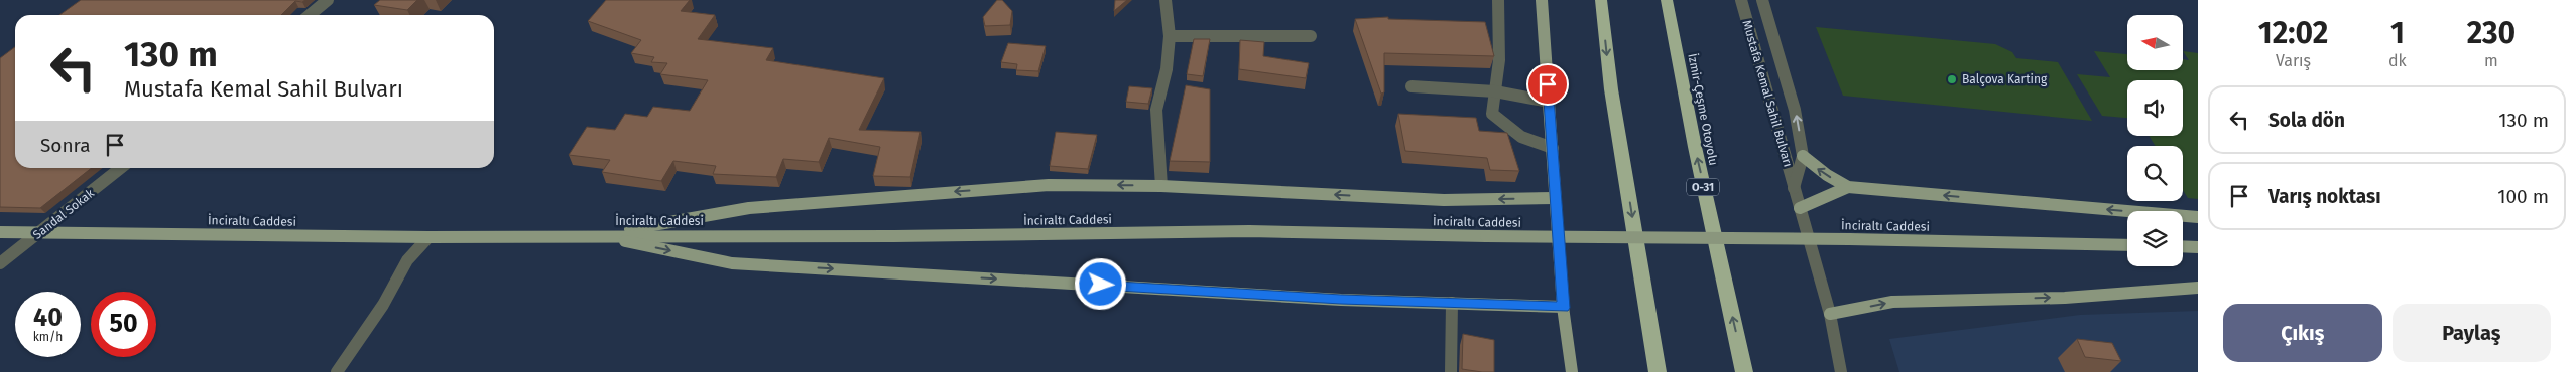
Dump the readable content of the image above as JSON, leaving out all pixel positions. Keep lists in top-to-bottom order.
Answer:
{
  "streets": {
    "highway": ["İzmir-Çeşme Otoyolu", "O-31"],
    "main road": ["İnciraltı Caddesi"],
    "street": ["Mustafa Kemal Sahil Bulvarı", "Sandal Sokak"]
  },
  "crossings": [
    ["Sandal Sokak", "İnciraltı Caddesi"]
  ],
  "places": ["Balçova Karting"],
  "north": "left",
  "page": {
    "eta": [
      "12:02",
      "Varış",
      "1",
      "dk",
      "230",
      "m"
    ],
    "turn": ["130 m", "Mustafa Kemal Sahil Bulvarı"],
    "list": [
      {
        "name": "Sola dön",
        "value": "130 m"
      },
      {
        "name": "Varış noktası",
        "value": "100 m"
      }
    ],
    "then": "Sonra",
    "speed": "40 km/h",
    "limit": "50",
    "buttons": ["Çıkış", "Paylaş"]
  }
}
